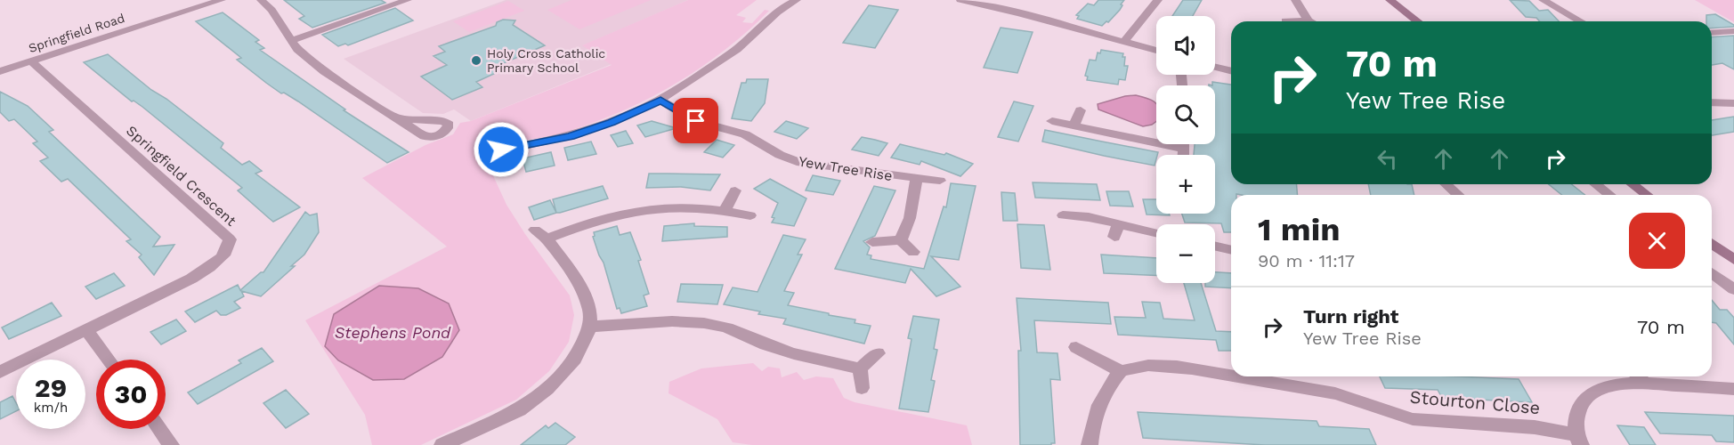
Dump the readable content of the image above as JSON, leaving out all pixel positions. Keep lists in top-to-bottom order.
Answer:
{
  "streets": {
    "street": [
      "Springfield Road",
      "Yew Tree Rise",
      "Springfield Crescent",
      "Stourton Close"
    ]
  },
  "crossings": [
    ["Springfield Road", "Springfield Crescent"]
  ],
  "water": ["Stephens Pond"],
  "places": ["Holy Cross Catholic Primary School"],
  "page": {
    "map_buttons": ["+", "−"],
    "turn": ["70 m", "Yew Tree Rise"],
    "heading": ["1 min", "90 m · 11:17"],
    "list": [
      {
        "name": "Turn right",
        "note": "Yew Tree Rise",
        "value": "70 m"
      }
    ],
    "speed": "29 km/h",
    "limit": "30"
  }
}
